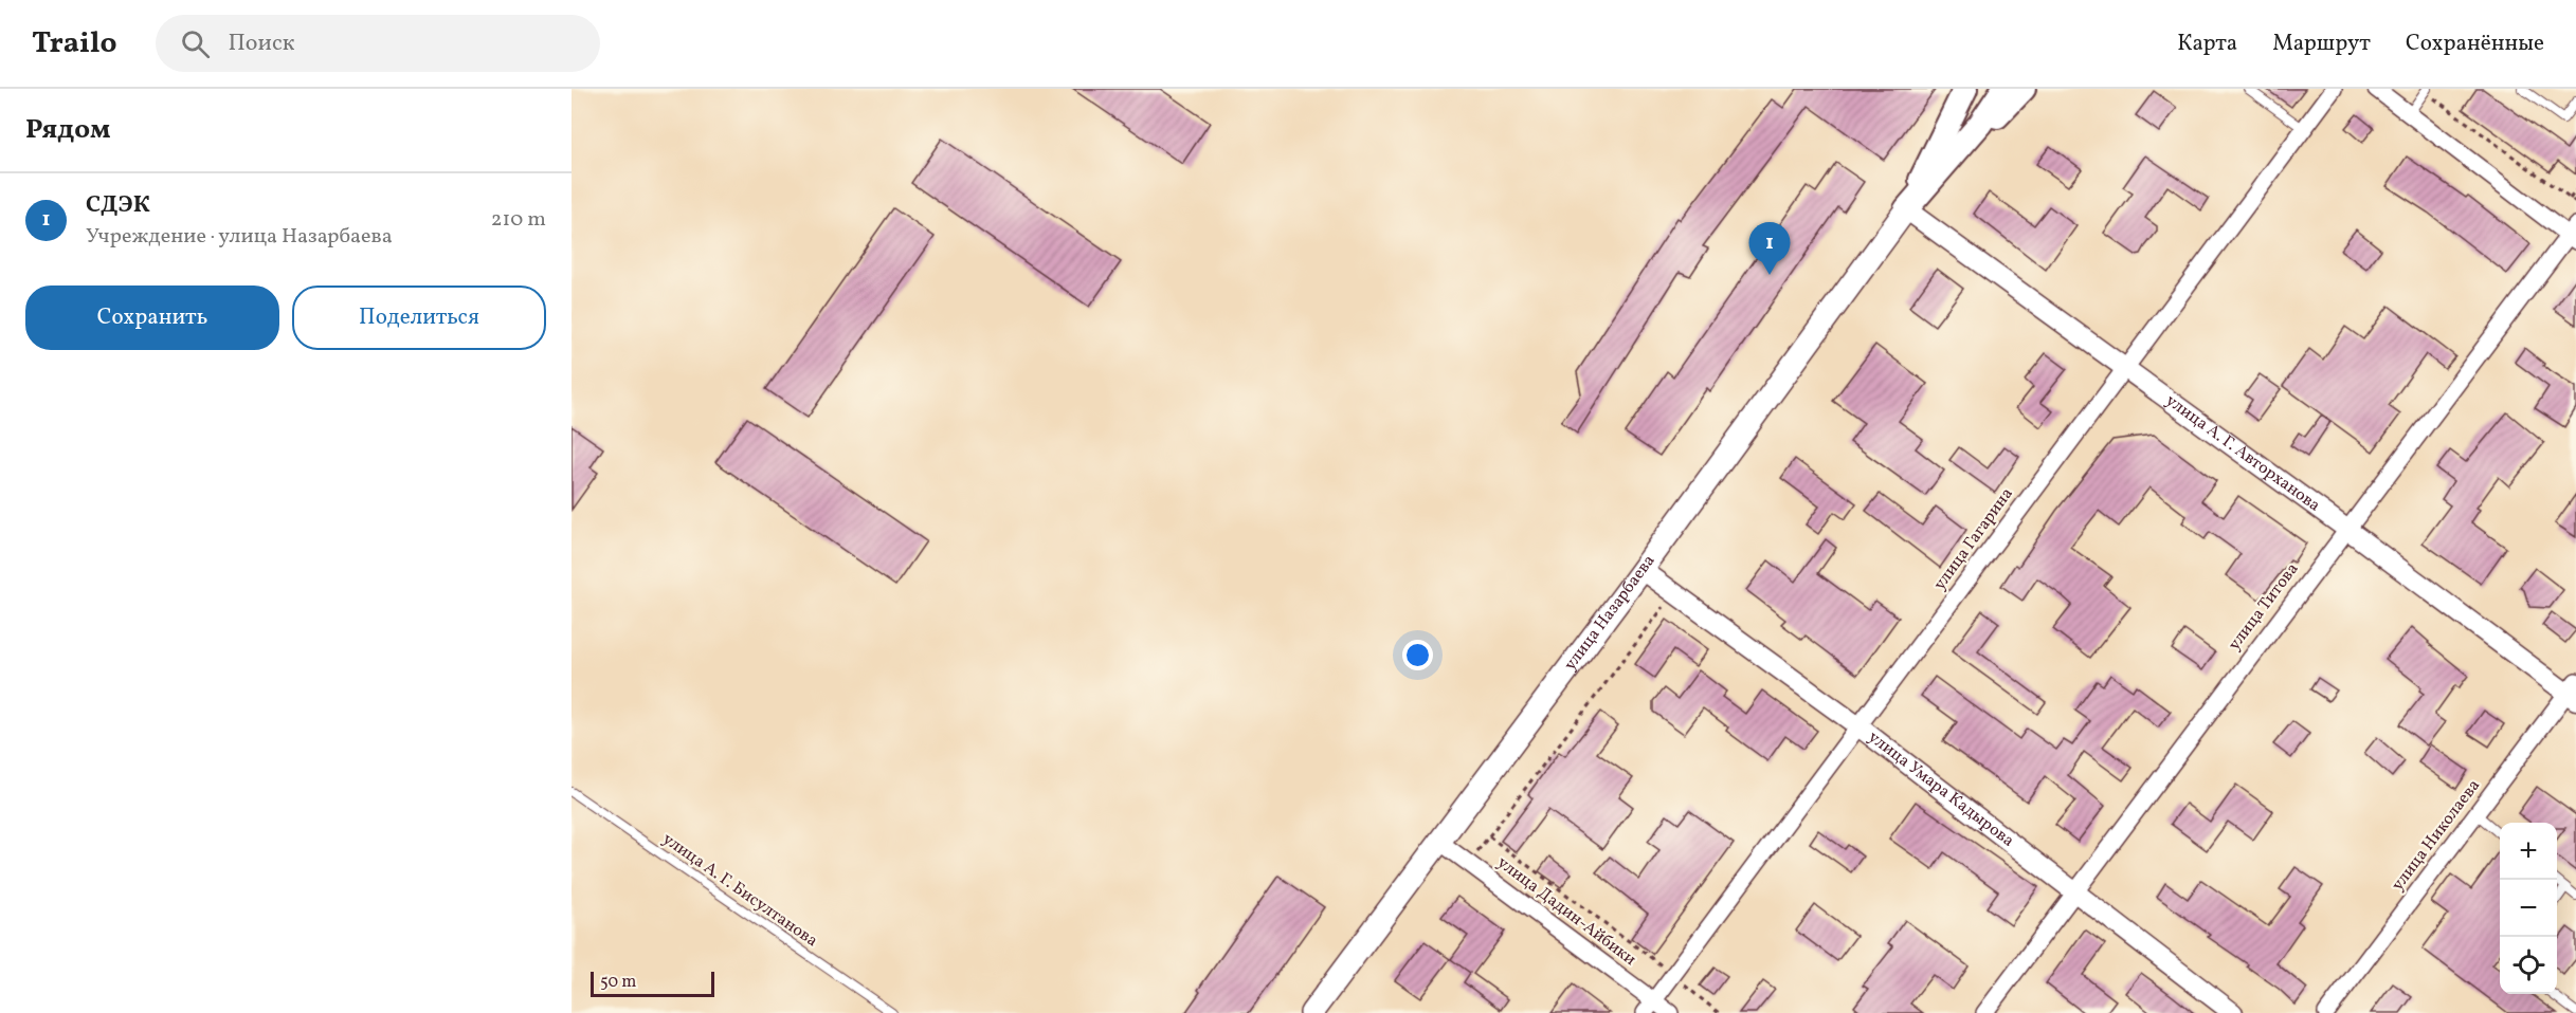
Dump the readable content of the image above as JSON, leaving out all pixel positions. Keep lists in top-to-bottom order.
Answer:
{
  "streets": {
    "main road": ["улица Назарбаева"],
    "street": [
      "улица А. Г. Авторханова",
      "улица Гагарина",
      "улица Титова",
      "улица Умара Кадырова",
      "улица Николаева",
      "улица Дадин-Айбики"
    ],
    "lane": ["улица А. Г. Бисултанова"]
  },
  "crossings": [
    ["улица А. Г. Авторханова", "улица Гагарина"],
    ["улица А. Г. Авторханова", "улица Титова"],
    ["улица А. Г. Авторханова", "улица Назарбаева"],
    ["улица А. Г. Авторханова", "улица Николаева"],
    ["улица Гагарина", "улица Умара Кадырова"],
    ["улица Гагарина", "улица Дадин-Айбики"],
    ["улица Титова", "улица Умара Кадырова"],
    ["улица Назарбаева", "улица Умара Кадырова"],
    ["улица Назарбаева", "улица Дадин-Айбики"]
  ],
  "scale_bar": "50 m",
  "page": {
    "header": "Trailo",
    "search": "Поиск",
    "nav": ["Карта", "Маршрут", "Сохранённые"],
    "heading": "Рядом",
    "list": [
      {
        "mark": "1",
        "name": "СДЭК",
        "note": "Учреждение · улица Назарбаева",
        "value": "210 m"
      }
    ],
    "pins": "1",
    "buttons": ["Сохранить", "Поделиться"],
    "map_buttons": ["+", "−"],
    "scale": "50 m"
  }
}
